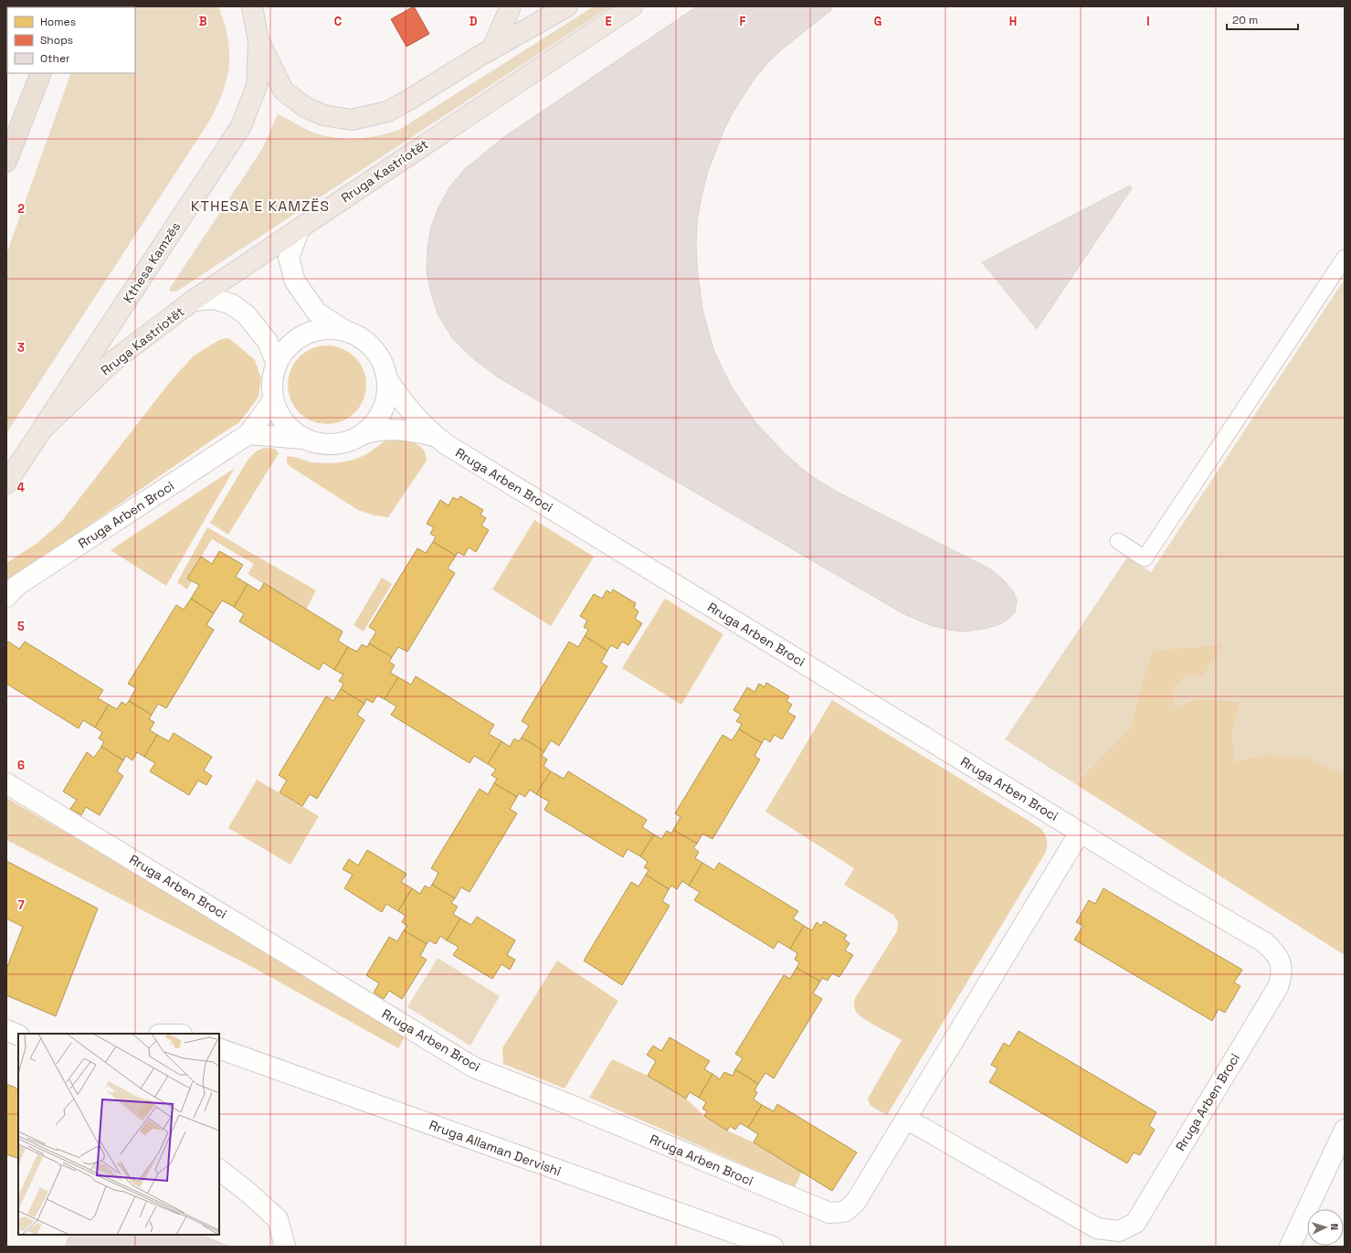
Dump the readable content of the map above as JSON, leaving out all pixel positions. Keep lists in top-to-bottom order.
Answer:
{
  "streets": {
    "main road": ["Rruga Kastriotët", "Kthesa Kamzës"],
    "street": ["Rruga Arben Broci", "Rruga Allaman Dervishi"]
  },
  "crossings": [
    ["Rruga Kastriotët", "Kthesa Kamzës"],
    ["Rruga Kastriotët", "Rruga Arben Broci"]
  ],
  "districts": ["KTHESA E KAMZËS"],
  "legend": ["Homes", "Shops", "Other"],
  "scale_bar": "20 m",
  "north": "right",
  "grid": {
    "columns": [
      "B",
      "C",
      "D",
      "E",
      "F",
      "G",
      "H",
      "I"
    ],
    "rows": [
      "2",
      "3",
      "4",
      "5",
      "6",
      "7"
    ]
  }
}
